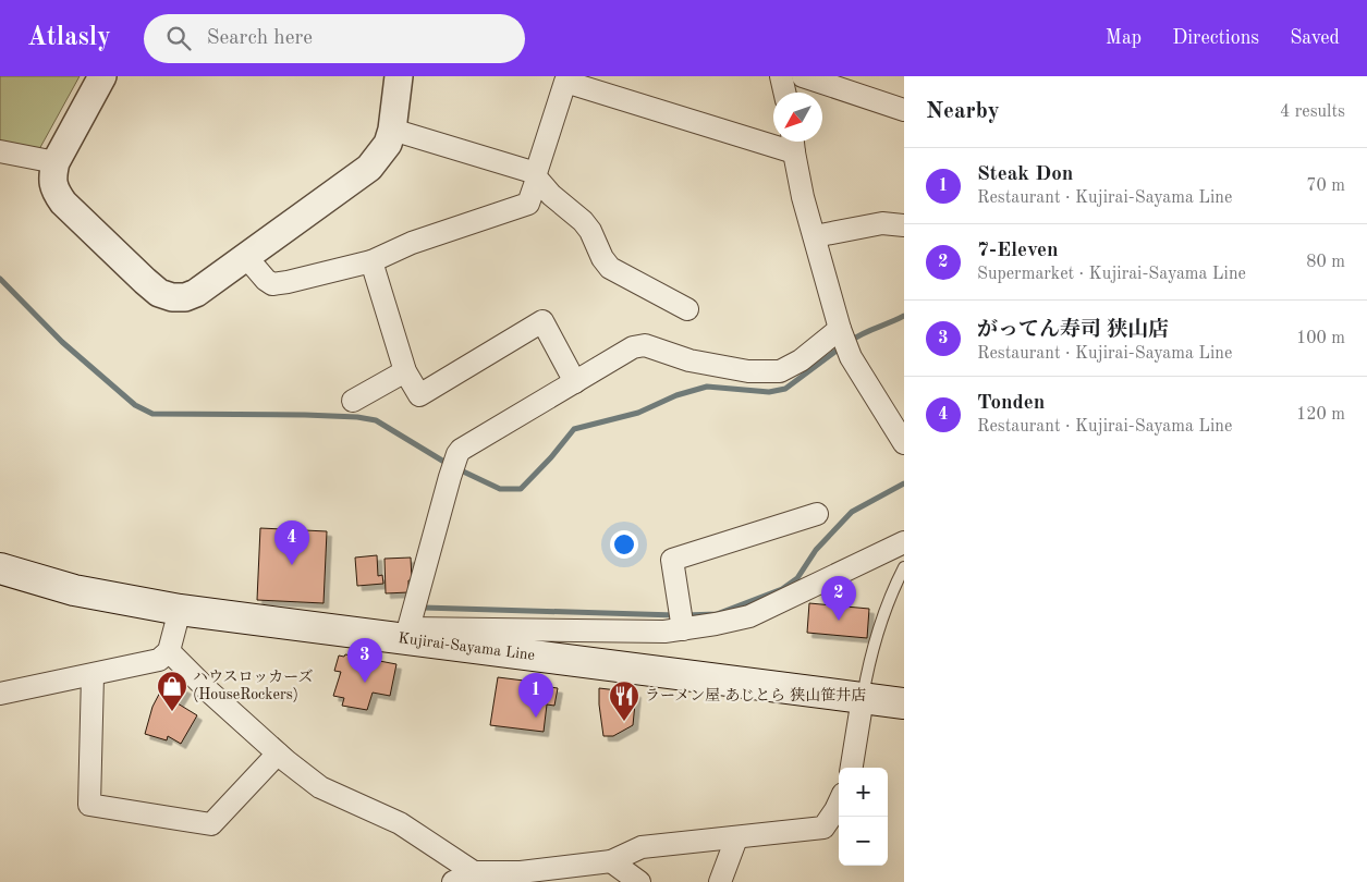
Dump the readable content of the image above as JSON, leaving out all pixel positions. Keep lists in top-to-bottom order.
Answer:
{
  "streets": {
    "main road": ["Kujirai-Sayama Line"]
  },
  "places": {
    "shop": ["ハウスロッカーズ (HouseRockers)"],
    "restaurant": ["ラーメン屋 あじとら 狭山笹井店"]
  },
  "north": "bottom left",
  "page": {
    "header": "Atlasly",
    "search": "Search here",
    "nav": ["Map", "Directions", "Saved"],
    "heading": ["Nearby", "4 results"],
    "list": [
      {
        "mark": "1",
        "name": "Steak Don",
        "note": "Restaurant · Kujirai-Sayama Line",
        "value": "70 m"
      },
      {
        "mark": "2",
        "name": "7-Eleven",
        "note": "Supermarket · Kujirai-Sayama Line",
        "value": "80 m"
      },
      {
        "mark": "3",
        "name": "がってん寿司 狭山店",
        "note": "Restaurant · Kujirai-Sayama Line",
        "value": "100 m"
      },
      {
        "mark": "4",
        "name": "Tonden",
        "note": "Restaurant · Kujirai-Sayama Line",
        "value": "120 m"
      }
    ],
    "pins": [
      "4",
      "2",
      "3",
      "1"
    ],
    "map_buttons": ["+", "−"]
  }
}
